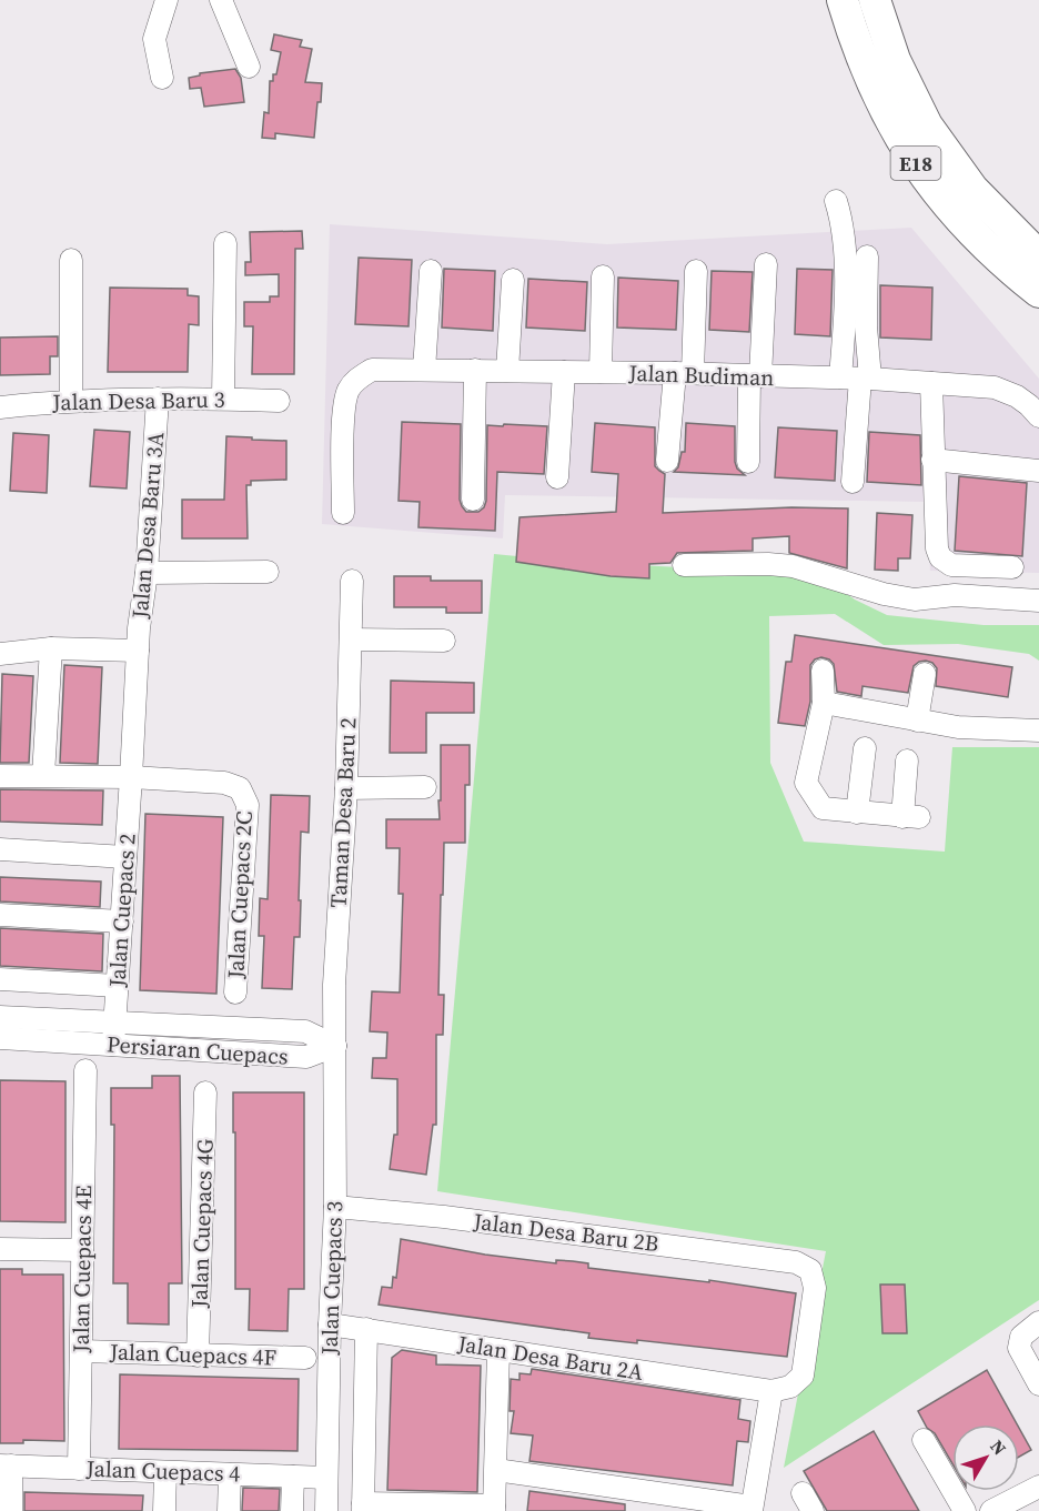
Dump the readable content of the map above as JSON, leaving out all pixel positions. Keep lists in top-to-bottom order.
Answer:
{
  "streets": {
    "highway": ["E18"],
    "street": [
      "Jalan Budiman",
      "Jalan Desa Baru 3",
      "Jalan Desa Baru 3A",
      "Taman Desa Baru 2",
      "Jalan Cuepacs 2C",
      "Jalan Cuepacs 2",
      "Persiaran Cuepacs",
      "Jalan Cuepacs 4G",
      "Jalan Desa Baru 2B",
      "Jalan Cuepacs 4E",
      "Jalan Cuepacs 3",
      "Jalan Cuepacs 4F",
      "Jalan Desa Baru 2A",
      "Jalan Cuepacs 4"
    ]
  },
  "crossings": [
    ["Jalan Desa Baru 3", "Jalan Desa Baru 3A"],
    ["Jalan Desa Baru 3A", "Jalan Cuepacs 2C"],
    ["Jalan Desa Baru 3A", "Jalan Cuepacs 2"],
    ["Taman Desa Baru 2", "Persiaran Cuepacs"],
    ["Taman Desa Baru 2", "Jalan Cuepacs 3"],
    ["Jalan Cuepacs 2C", "Jalan Cuepacs 2"],
    ["Jalan Cuepacs 2", "Persiaran Cuepacs"],
    ["Persiaran Cuepacs", "Jalan Cuepacs 3"],
    ["Jalan Cuepacs 4G", "Jalan Cuepacs 4F"],
    ["Jalan Desa Baru 2B", "Jalan Cuepacs 3"],
    ["Jalan Desa Baru 2B", "Jalan Desa Baru 2A"],
    ["Jalan Cuepacs 4E", "Jalan Cuepacs 4F"],
    ["Jalan Cuepacs 4E", "Jalan Cuepacs 4"],
    ["Jalan Cuepacs 3", "Jalan Desa Baru 2A"],
    ["Jalan Cuepacs 3", "Jalan Cuepacs 4"]
  ],
  "north": "top right"
}
